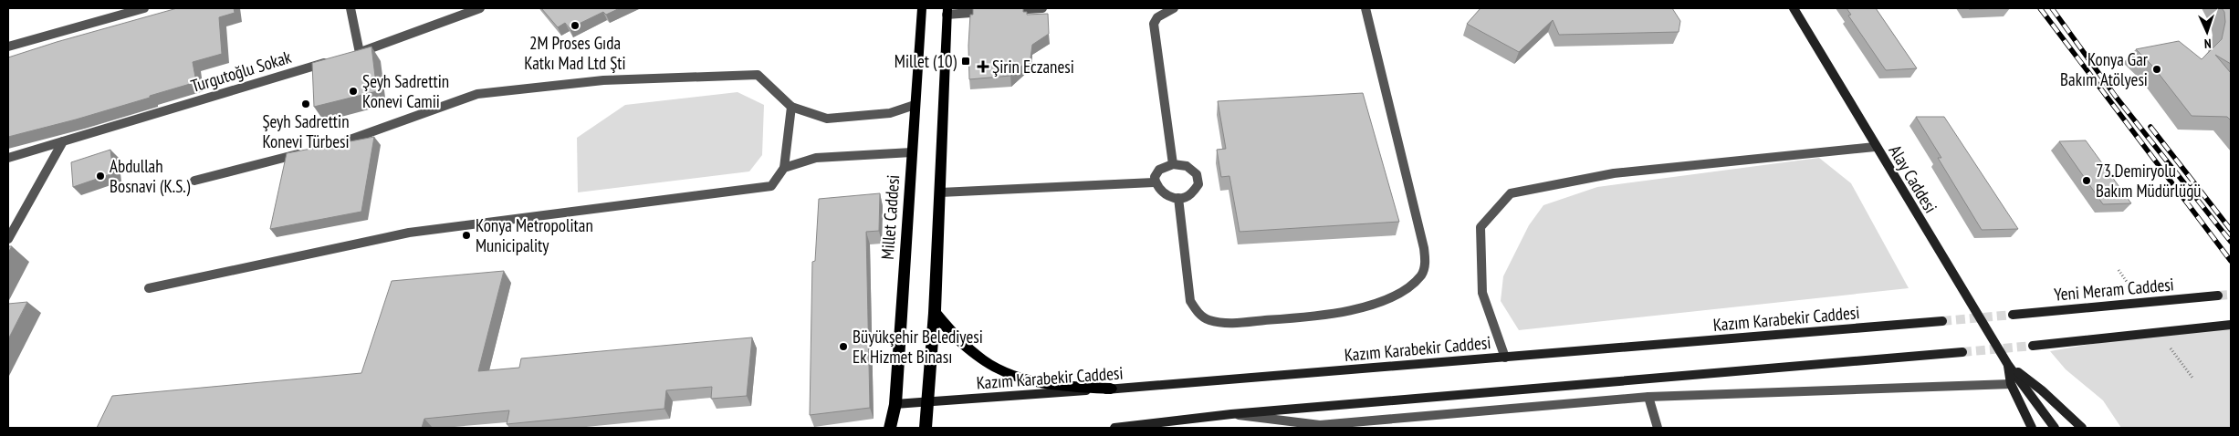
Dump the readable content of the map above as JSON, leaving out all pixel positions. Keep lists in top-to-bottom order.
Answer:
{
  "streets": {
    "main road": [
      "Alay Caddesi",
      "Millet Caddesi",
      "Yeni Meram Caddesi",
      "Kazım Karabekir Caddesi"
    ],
    "street": ["Turgutoğlu Sokak"]
  },
  "crossings": [
    ["Millet Caddesi", "Kazım Karabekir Caddesi"]
  ],
  "places": {
    "other": [
      "2M Proses Gıda Katkı Mad Ltd Şti",
      "Konya Gar Bakım Atölyesi",
      "Şeyh Sadrettin Konevi Camii",
      "Şeyh Sadrettin Konevi Türbesi",
      "Abdullah Bosnavi (K.S.)",
      "73.Demiryolu Bakım Müdürlüğü",
      "Konya Metropolitan Municipality",
      "Büyükşehir Belediyesi Ek Hizmet Binası"
    ],
    "transit": ["Millet (10)"],
    "health": ["Şirin Eczanesi"]
  },
  "north": "bottom"
}
